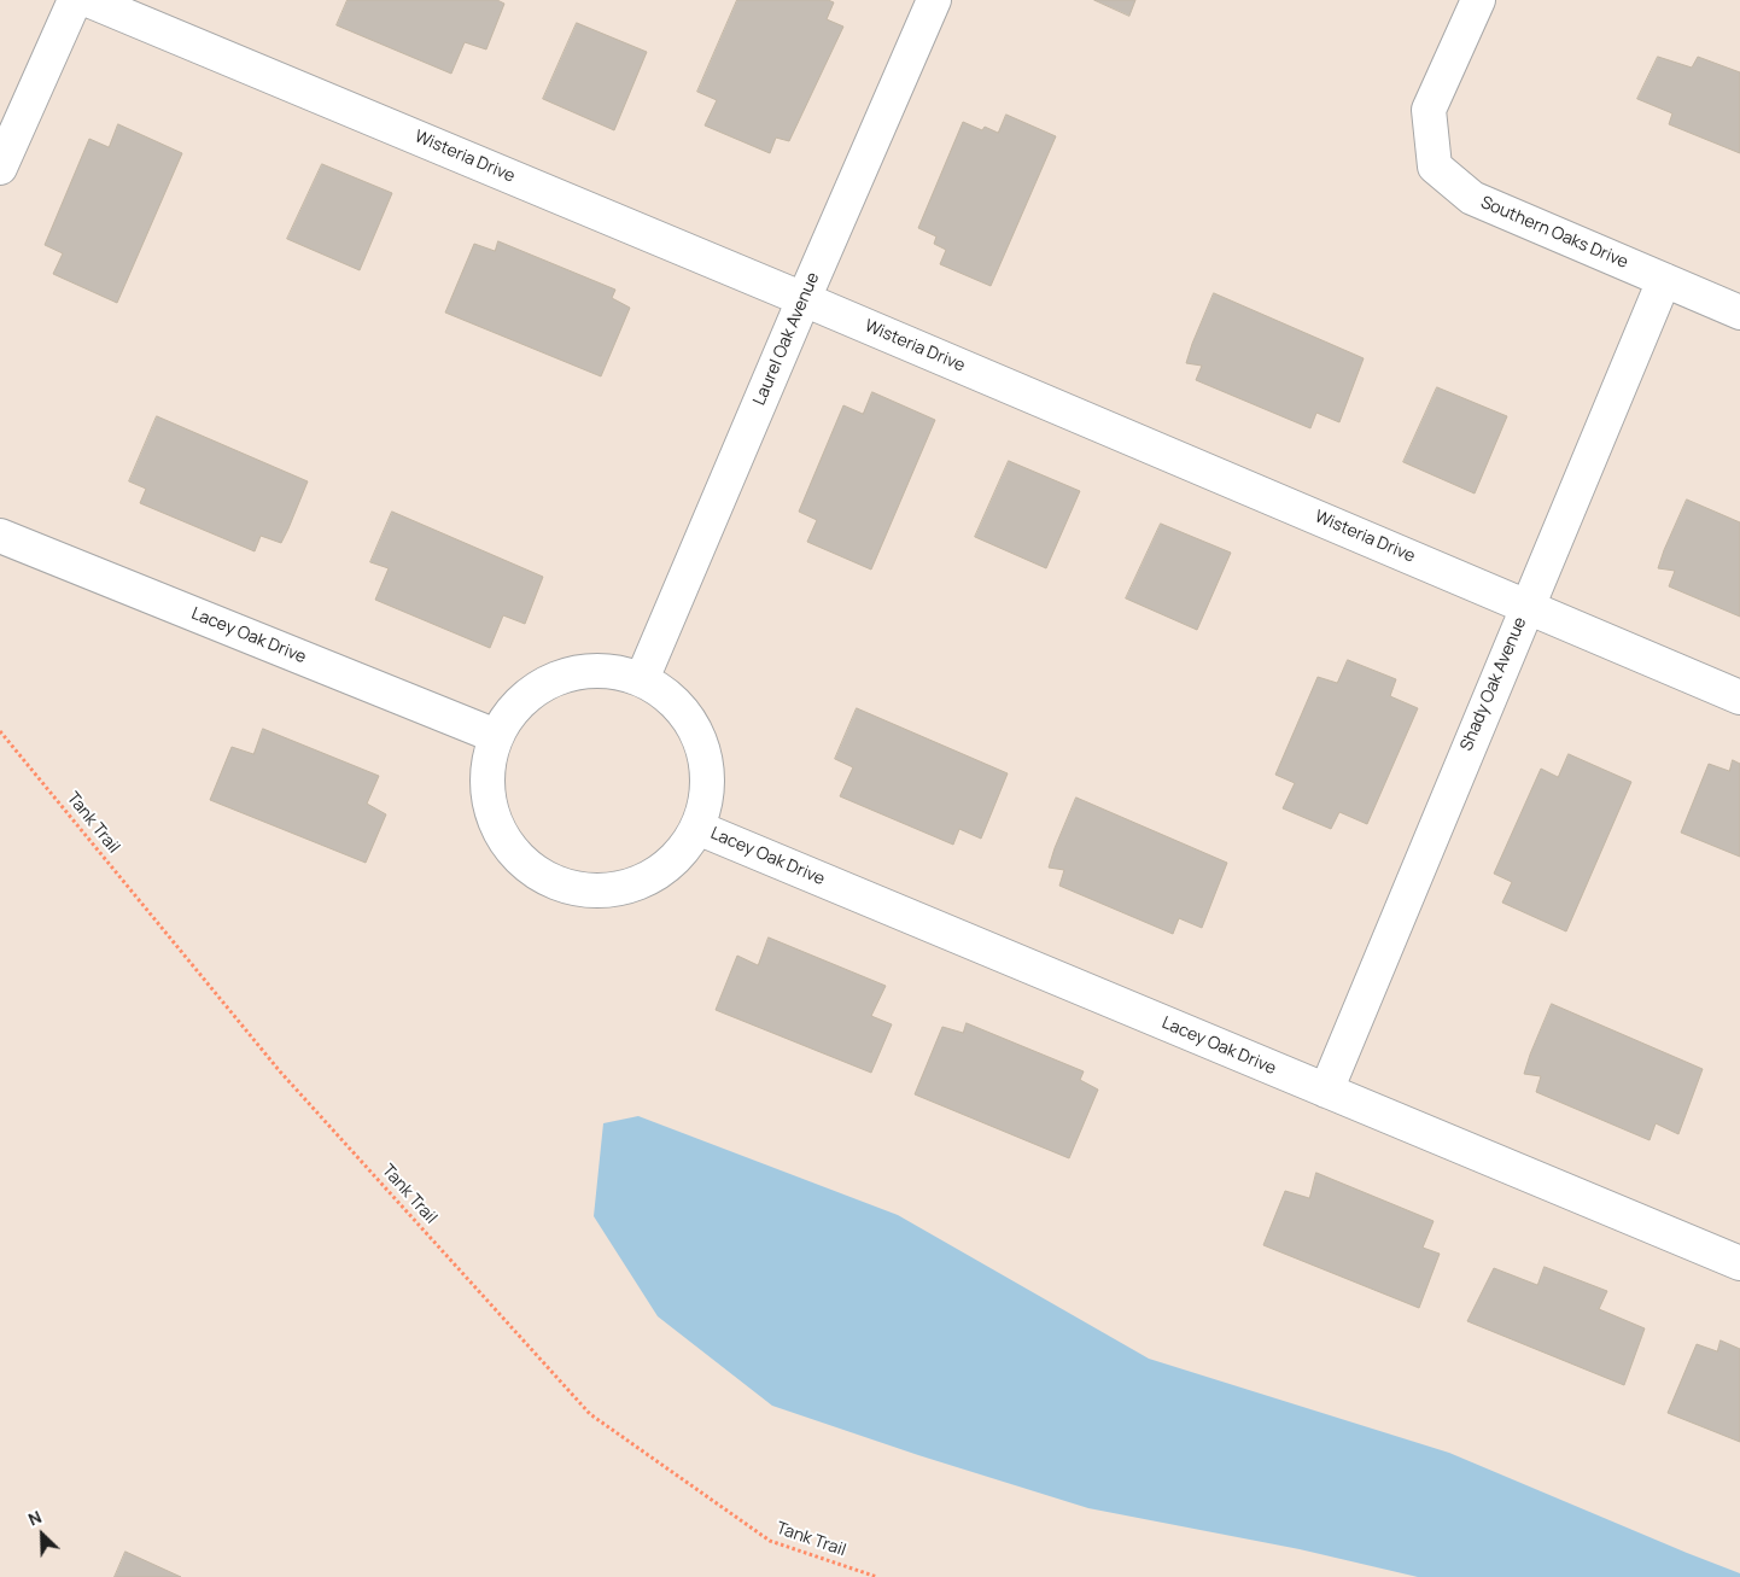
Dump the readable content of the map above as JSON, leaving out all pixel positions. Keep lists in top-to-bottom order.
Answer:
{
  "streets": {
    "street": [
      "Wisteria Drive",
      "Southern Oaks Drive",
      "Laurel Oak Avenue",
      "Lacey Oak Drive",
      "Shady Oak Avenue"
    ],
    "path": ["Tank Trail"]
  },
  "crossings": [
    ["Wisteria Drive", "Laurel Oak Avenue"],
    ["Wisteria Drive", "Shady Oak Avenue"],
    ["Southern Oaks Drive", "Shady Oak Avenue"],
    ["Lacey Oak Drive", "Shady Oak Avenue"]
  ],
  "north": "top left"
}
